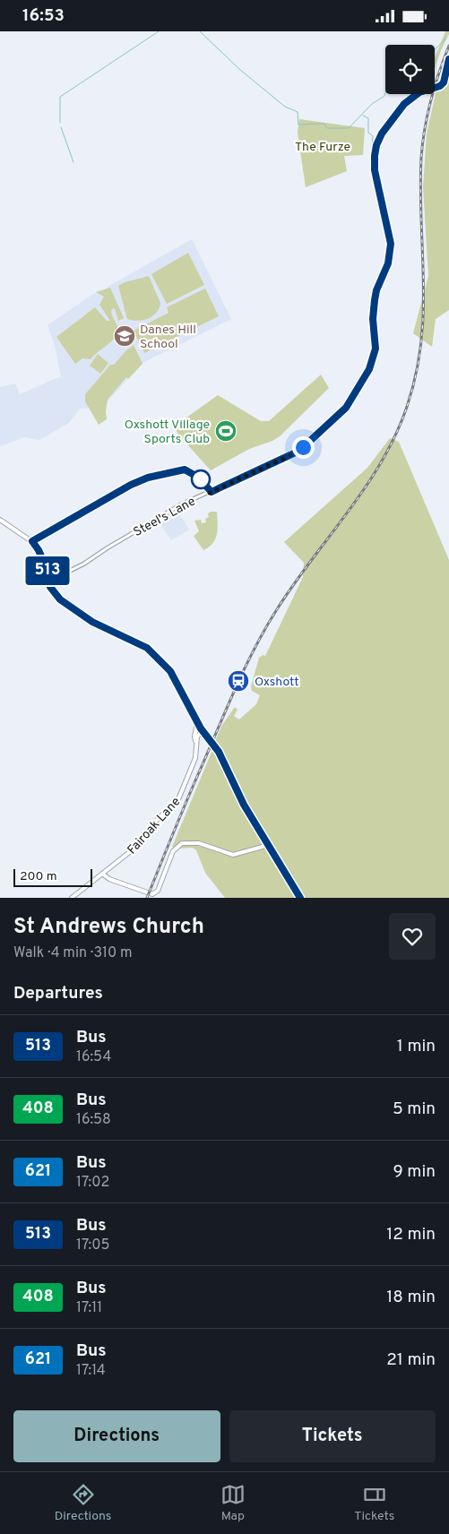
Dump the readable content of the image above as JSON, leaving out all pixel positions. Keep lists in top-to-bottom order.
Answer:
{
  "streets": {
    "main road": ["Fairoak Lane"],
    "street": ["Steel's Lane"]
  },
  "parks": ["The Furze"],
  "places": {
    "school or university": ["Danes Hill School"],
    "sports": ["Oxshott Village Sports Club"],
    "station": ["Oxshott"]
  },
  "lines": ["bus line 513"],
  "scale_bar": "200 m",
  "page": {
    "status": "16:53",
    "on_map": "513",
    "scale": "200 m",
    "heading": [
      ["St Andrews Church", "Walk · 4 min · 310 m"],
      "Departures"
    ],
    "list": [
      {
        "mark": "513",
        "name": "Bus",
        "note": "16:54",
        "value": "1 min"
      },
      {
        "mark": "408",
        "name": "Bus",
        "note": "16:58",
        "value": "5 min"
      },
      {
        "mark": "621",
        "name": "Bus",
        "note": "17:02",
        "value": "9 min"
      },
      {
        "mark": "513",
        "name": "Bus",
        "note": "17:05",
        "value": "12 min"
      },
      {
        "mark": "408",
        "name": "Bus",
        "note": "17:11",
        "value": "18 min"
      },
      {
        "mark": "621",
        "name": "Bus",
        "note": "17:14",
        "value": "21 min"
      }
    ],
    "buttons": ["Directions", "Tickets"],
    "tabs": ["Directions", "Map", "Tickets"]
  }
}
